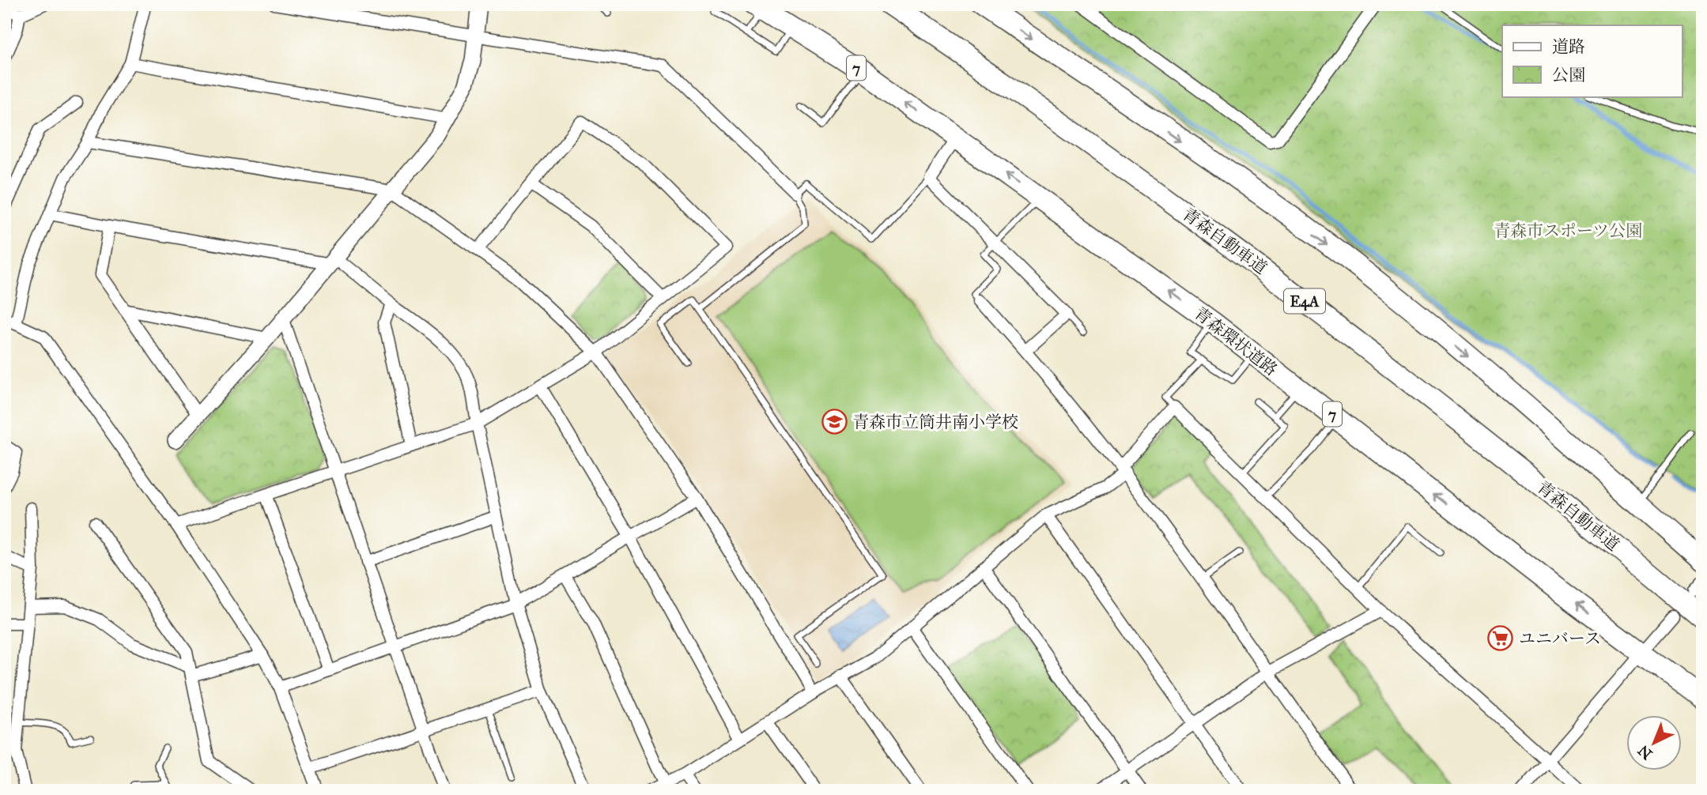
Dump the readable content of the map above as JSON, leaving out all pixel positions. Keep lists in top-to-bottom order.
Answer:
{
  "streets": {
    "highway": [
      "7",
      "青森自動車道",
      "E4A",
      "青森環状道路"
    ]
  },
  "parks": ["青森市スポーツ公園"],
  "places": {
    "school or university": ["青森市立筒井南小学校"],
    "supermarket": ["ユニバース"]
  },
  "legend": ["道路", "公園"],
  "north": "bottom left"
}
